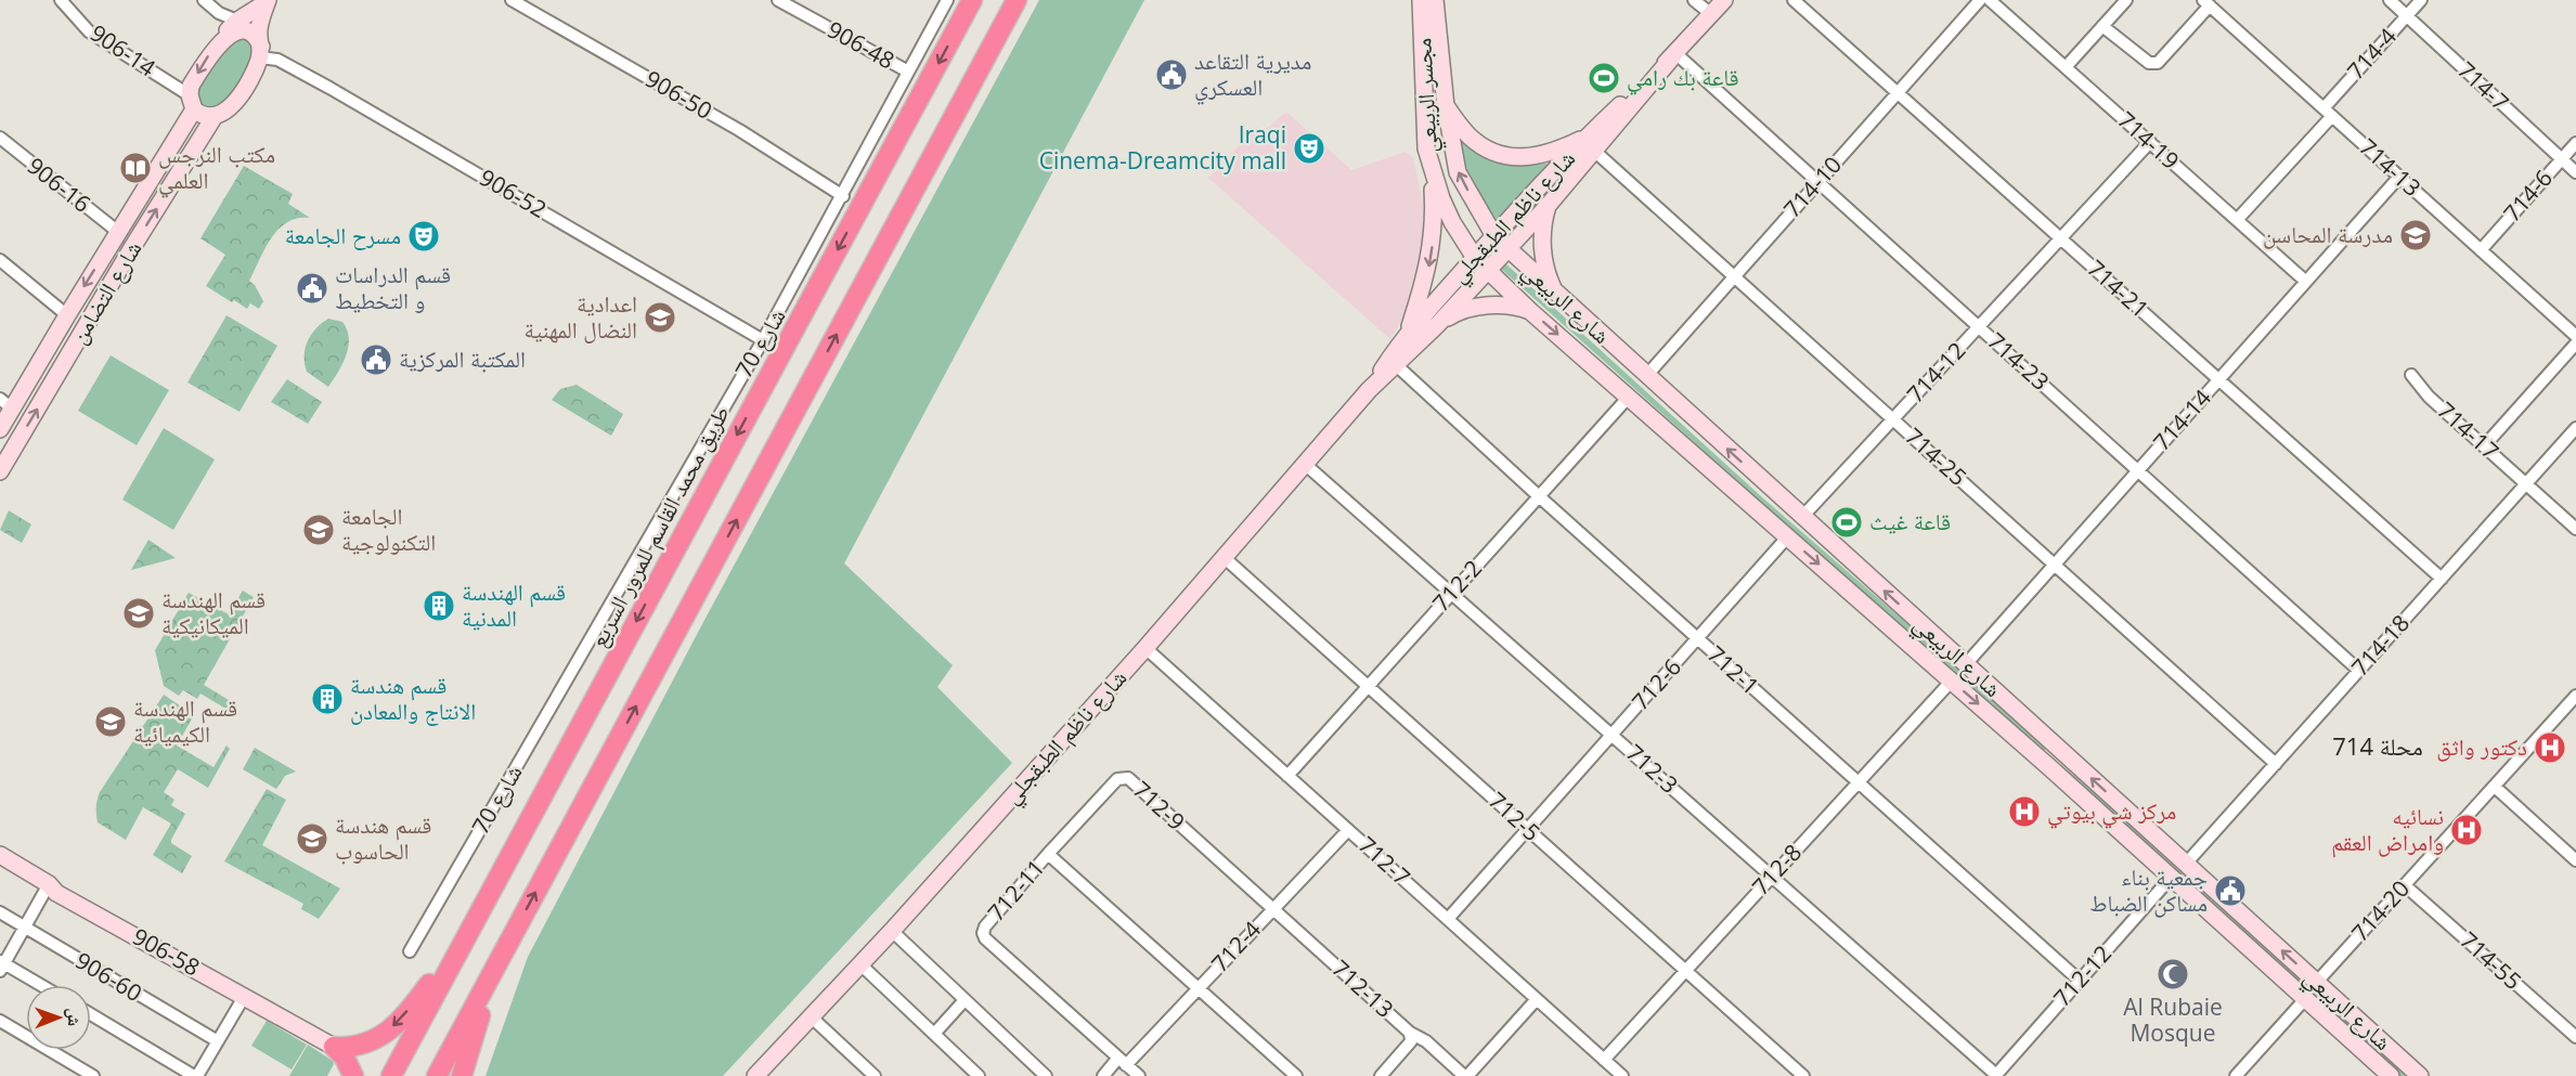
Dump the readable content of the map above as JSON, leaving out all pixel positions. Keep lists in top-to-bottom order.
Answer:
{
  "streets": {
    "highway": ["طريق محمد القاسم للمرور السريع"],
    "street": [
      "906-48",
      "906-14",
      "714-4",
      "714-7",
      "906-50",
      "مجسر الربيعي",
      "714-19",
      "714-13",
      "906-16",
      "714-10",
      "906-52",
      "714-6",
      "شارع ناظم الطبقجلي",
      "714-21",
      "شارع التضامن",
      "شارع الربيعي",
      "شارع 70",
      "714-23",
      "714-12",
      "714-14",
      "714-17",
      "714-25",
      "712-2",
      "714-18",
      "712-1",
      "712-6",
      "712-3",
      "712-9",
      "712-5",
      "712-7",
      "712-8",
      "712-11",
      "714-20",
      "712-4",
      "906-58",
      "714-55",
      "712-12",
      "906-60",
      "712-13"
    ]
  },
  "crossings": [
    ["906-48", "شارع 70"],
    ["906-14", "شارع التضامن"],
    ["714-4", "714-7"],
    ["714-4", "714-19"],
    ["714-4", "714-13"],
    ["714-7", "714-6"],
    ["906-50", "شارع 70"],
    ["مجسر الربيعي", "شارع ناظم الطبقجلي"],
    ["مجسر الربيعي", "شارع الربيعي"],
    ["714-19", "714-12"],
    ["714-19", "714-14"],
    ["714-13", "714-6"],
    ["714-13", "714-14"],
    ["906-16", "شارع التضامن"],
    ["714-10", "714-21"],
    ["714-10", "شارع الربيعي"],
    ["714-10", "714-23"],
    ["714-10", "714-25"],
    ["906-52", "شارع التضامن"],
    ["906-52", "شارع 70"],
    ["شارع ناظم الطبقجلي", "شارع الربيعي"],
    ["شارع ناظم الطبقجلي", "714-23"],
    ["شارع ناظم الطبقجلي", "714-25"],
    ["شارع ناظم الطبقجلي", "712-1"],
    ["شارع ناظم الطبقجلي", "712-3"],
    ["شارع ناظم الطبقجلي", "712-5"],
    ["شارع ناظم الطبقجلي", "712-7"],
    ["714-21", "714-12"],
    ["714-21", "714-14"],
    ["714-21", "714-18"],
    ["شارع الربيعي", "714-12"],
    ["شارع الربيعي", "714-14"],
    ["شارع الربيعي", "712-2"],
    ["شارع الربيعي", "714-18"],
    ["شارع الربيعي", "712-6"],
    ["شارع الربيعي", "712-8"],
    ["شارع الربيعي", "714-20"],
    ["شارع الربيعي", "712-12"],
    ["714-23", "714-12"],
    ["714-23", "714-14"],
    ["714-23", "714-18"],
    ["714-12", "714-25"],
    ["714-14", "714-25"],
    ["714-17", "714-18"],
    ["714-25", "714-18"],
    ["712-2", "712-1"],
    ["712-2", "712-3"],
    ["712-2", "712-5"],
    ["712-2", "712-7"],
    ["712-1", "712-6"],
    ["712-1", "712-8"],
    ["712-1", "712-12"],
    ["712-6", "712-3"],
    ["712-6", "712-5"],
    ["712-6", "712-7"],
    ["712-3", "712-8"],
    ["712-3", "712-12"],
    ["712-9", "712-11"],
    ["712-9", "712-4"],
    ["712-9", "712-13"],
    ["712-5", "712-8"],
    ["712-7", "712-8"],
    ["712-7", "712-4"],
    ["712-11", "712-4"],
    ["714-20", "714-55"],
    ["712-4", "712-13"]
  ],
  "districts": ["محلة 714"],
  "places": {
    "public building": [
      "مديرية التقاعد العسكري",
      "قسم الدراسات و التخطيط",
      "المكتبة المركزية",
      "جمعية بناء مساكن الضباط"
    ],
    "sports": ["قاعة بك رامي", "قاعة غيث"],
    "theatre": ["Iraqi Cinema-Dreamcity mall", "مسرح الجامعة"],
    "library": ["مكتب النرجس العلمي"],
    "school or university": [
      "مدرسة المحاسن",
      "اعدادية النضال المهنية",
      "الجامعة التكنولوجية",
      "قسم الهندسة الميكانيكية",
      "قسم الهندسة الكيميائية",
      "قسم هندسة الحاسوب"
    ],
    "building": ["قسم الهندسة المدنية", "قسم هندسة الانتاج والمعادن"],
    "hospital": ["دكتور واثق", "مركز شي بيوتي", "نسائيه وامراض العقم"],
    "mosque": ["Al Rubaie Mosque"]
  },
  "north": "right"
}
